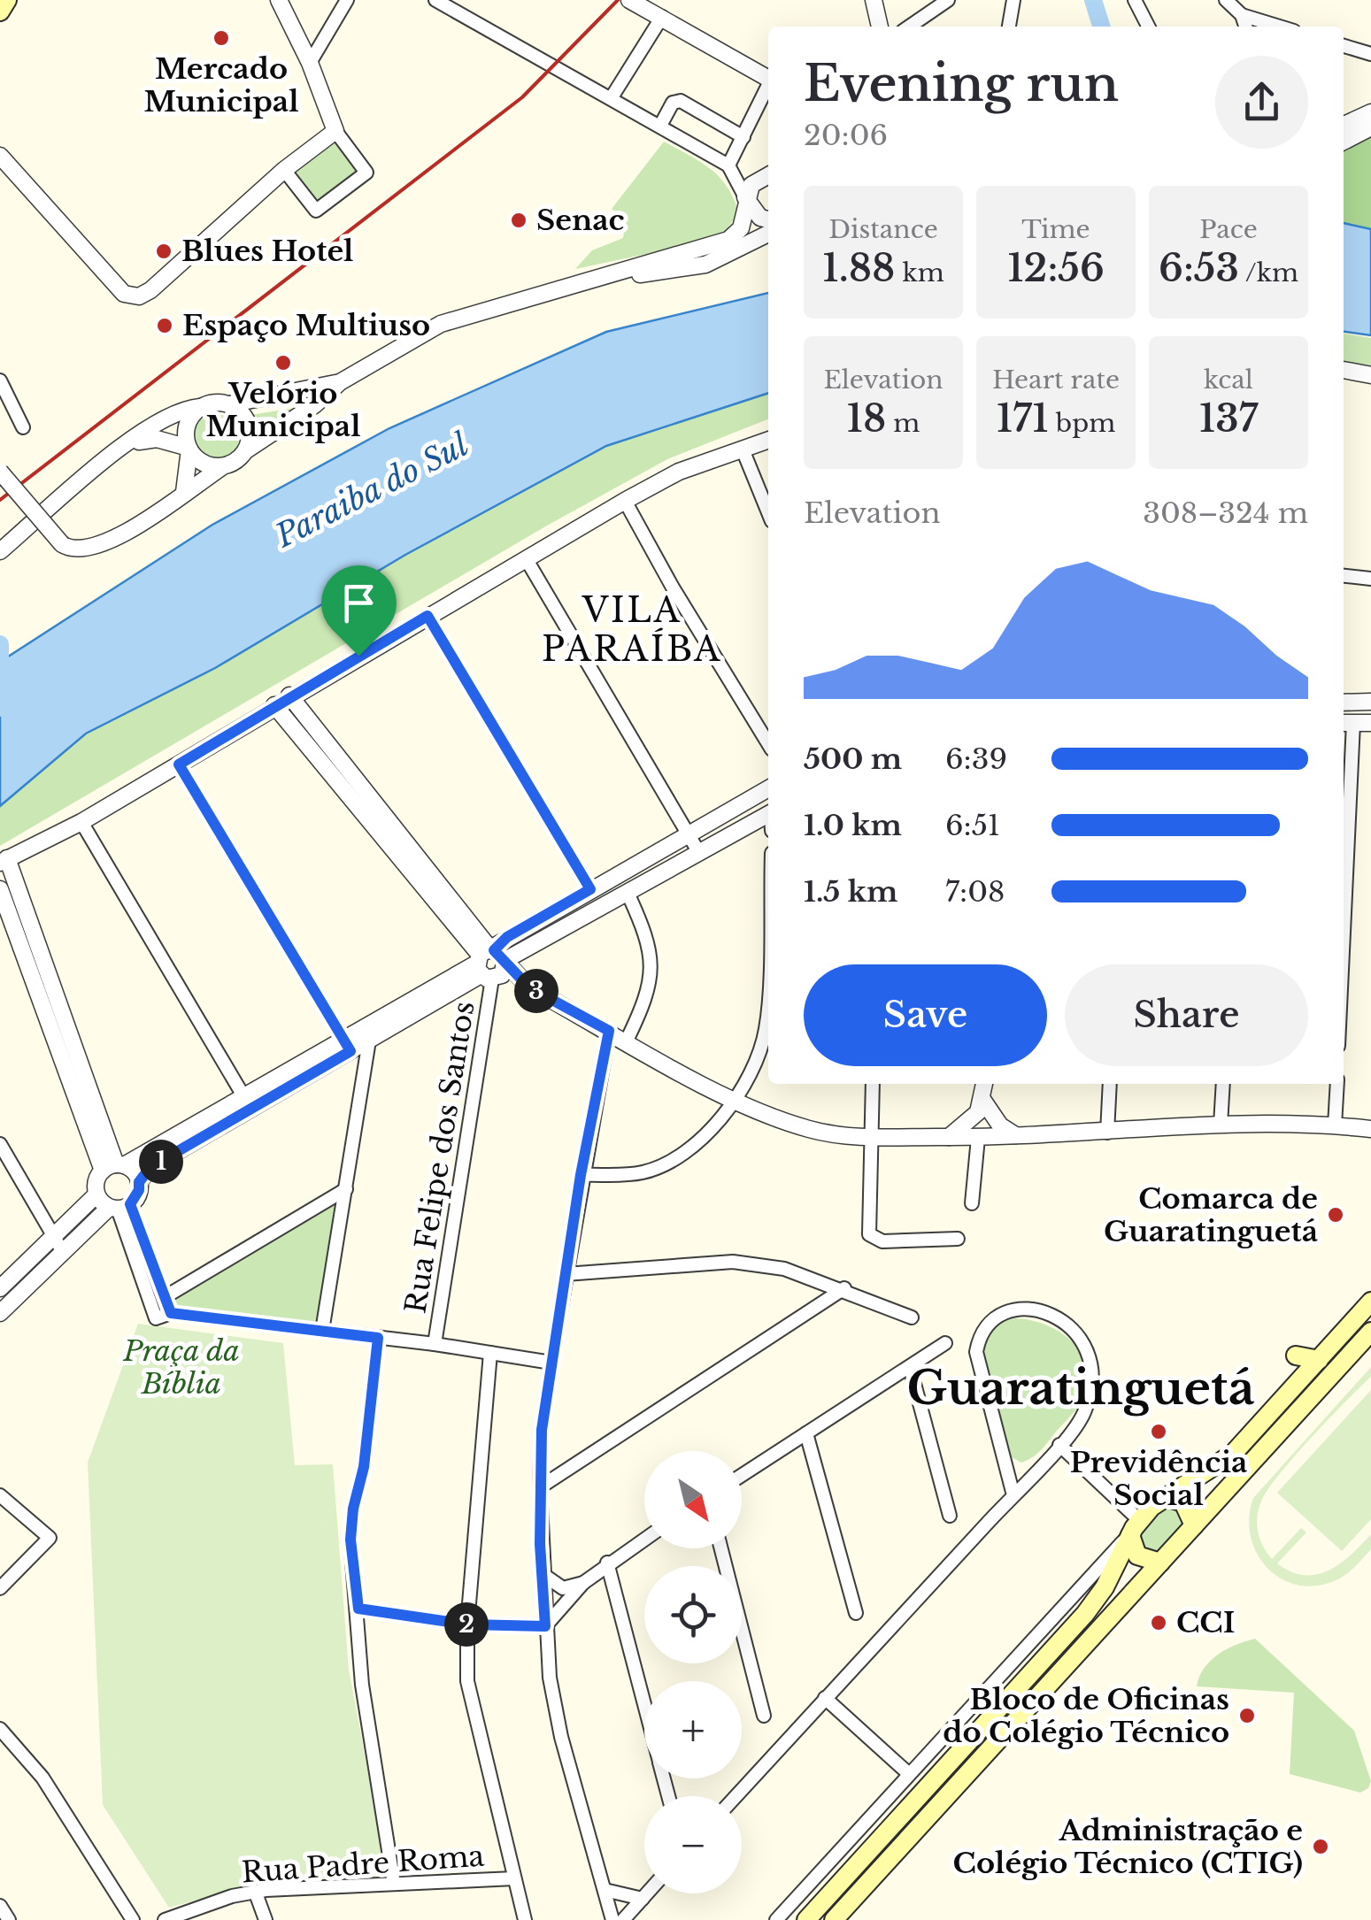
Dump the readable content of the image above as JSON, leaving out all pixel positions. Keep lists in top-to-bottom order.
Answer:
{
  "streets": {
    "street": ["Rua Felipe dos Santos", "Rua Padre Roma"]
  },
  "districts": ["VILA PARAÍBA", "Guaratinguetá"],
  "water": ["Paraiba do Sul"],
  "parks": ["Praça da Bíblia"],
  "places": [
    "Mercado Municipal",
    "Senac",
    "Blues Hotel",
    "Espaço Multiuso",
    "Velório Municipal",
    "Comarca de Guaratinguetá",
    "Previdência Social",
    "CCI",
    "Bloco de Oficinas do Colégio Técnico",
    "Administração e Colégio Técnico (CTIG)"
  ],
  "north": "bottom right",
  "page": {
    "heading": ["Evening run", "20:06"],
    "stats": [
      ["Distance", "1.88 km"],
      ["Time", "12:56"],
      ["Pace", "6:53 /km"],
      ["Elevation", "18 m"],
      ["Heart rate", "171 bpm"],
      ["kcal", "137"]
    ],
    "chart": ["Elevation", "308–324 m"],
    "list": [
      {
        "name": "500 m",
        "note": "6:39"
      },
      {
        "name": "1.0 km",
        "note": "6:51"
      },
      {
        "name": "1.5 km",
        "note": "7:08"
      }
    ],
    "buttons": ["Save", "Share"],
    "pins": ["3", "1", "2"],
    "map_buttons": ["+", "−"]
  }
}
